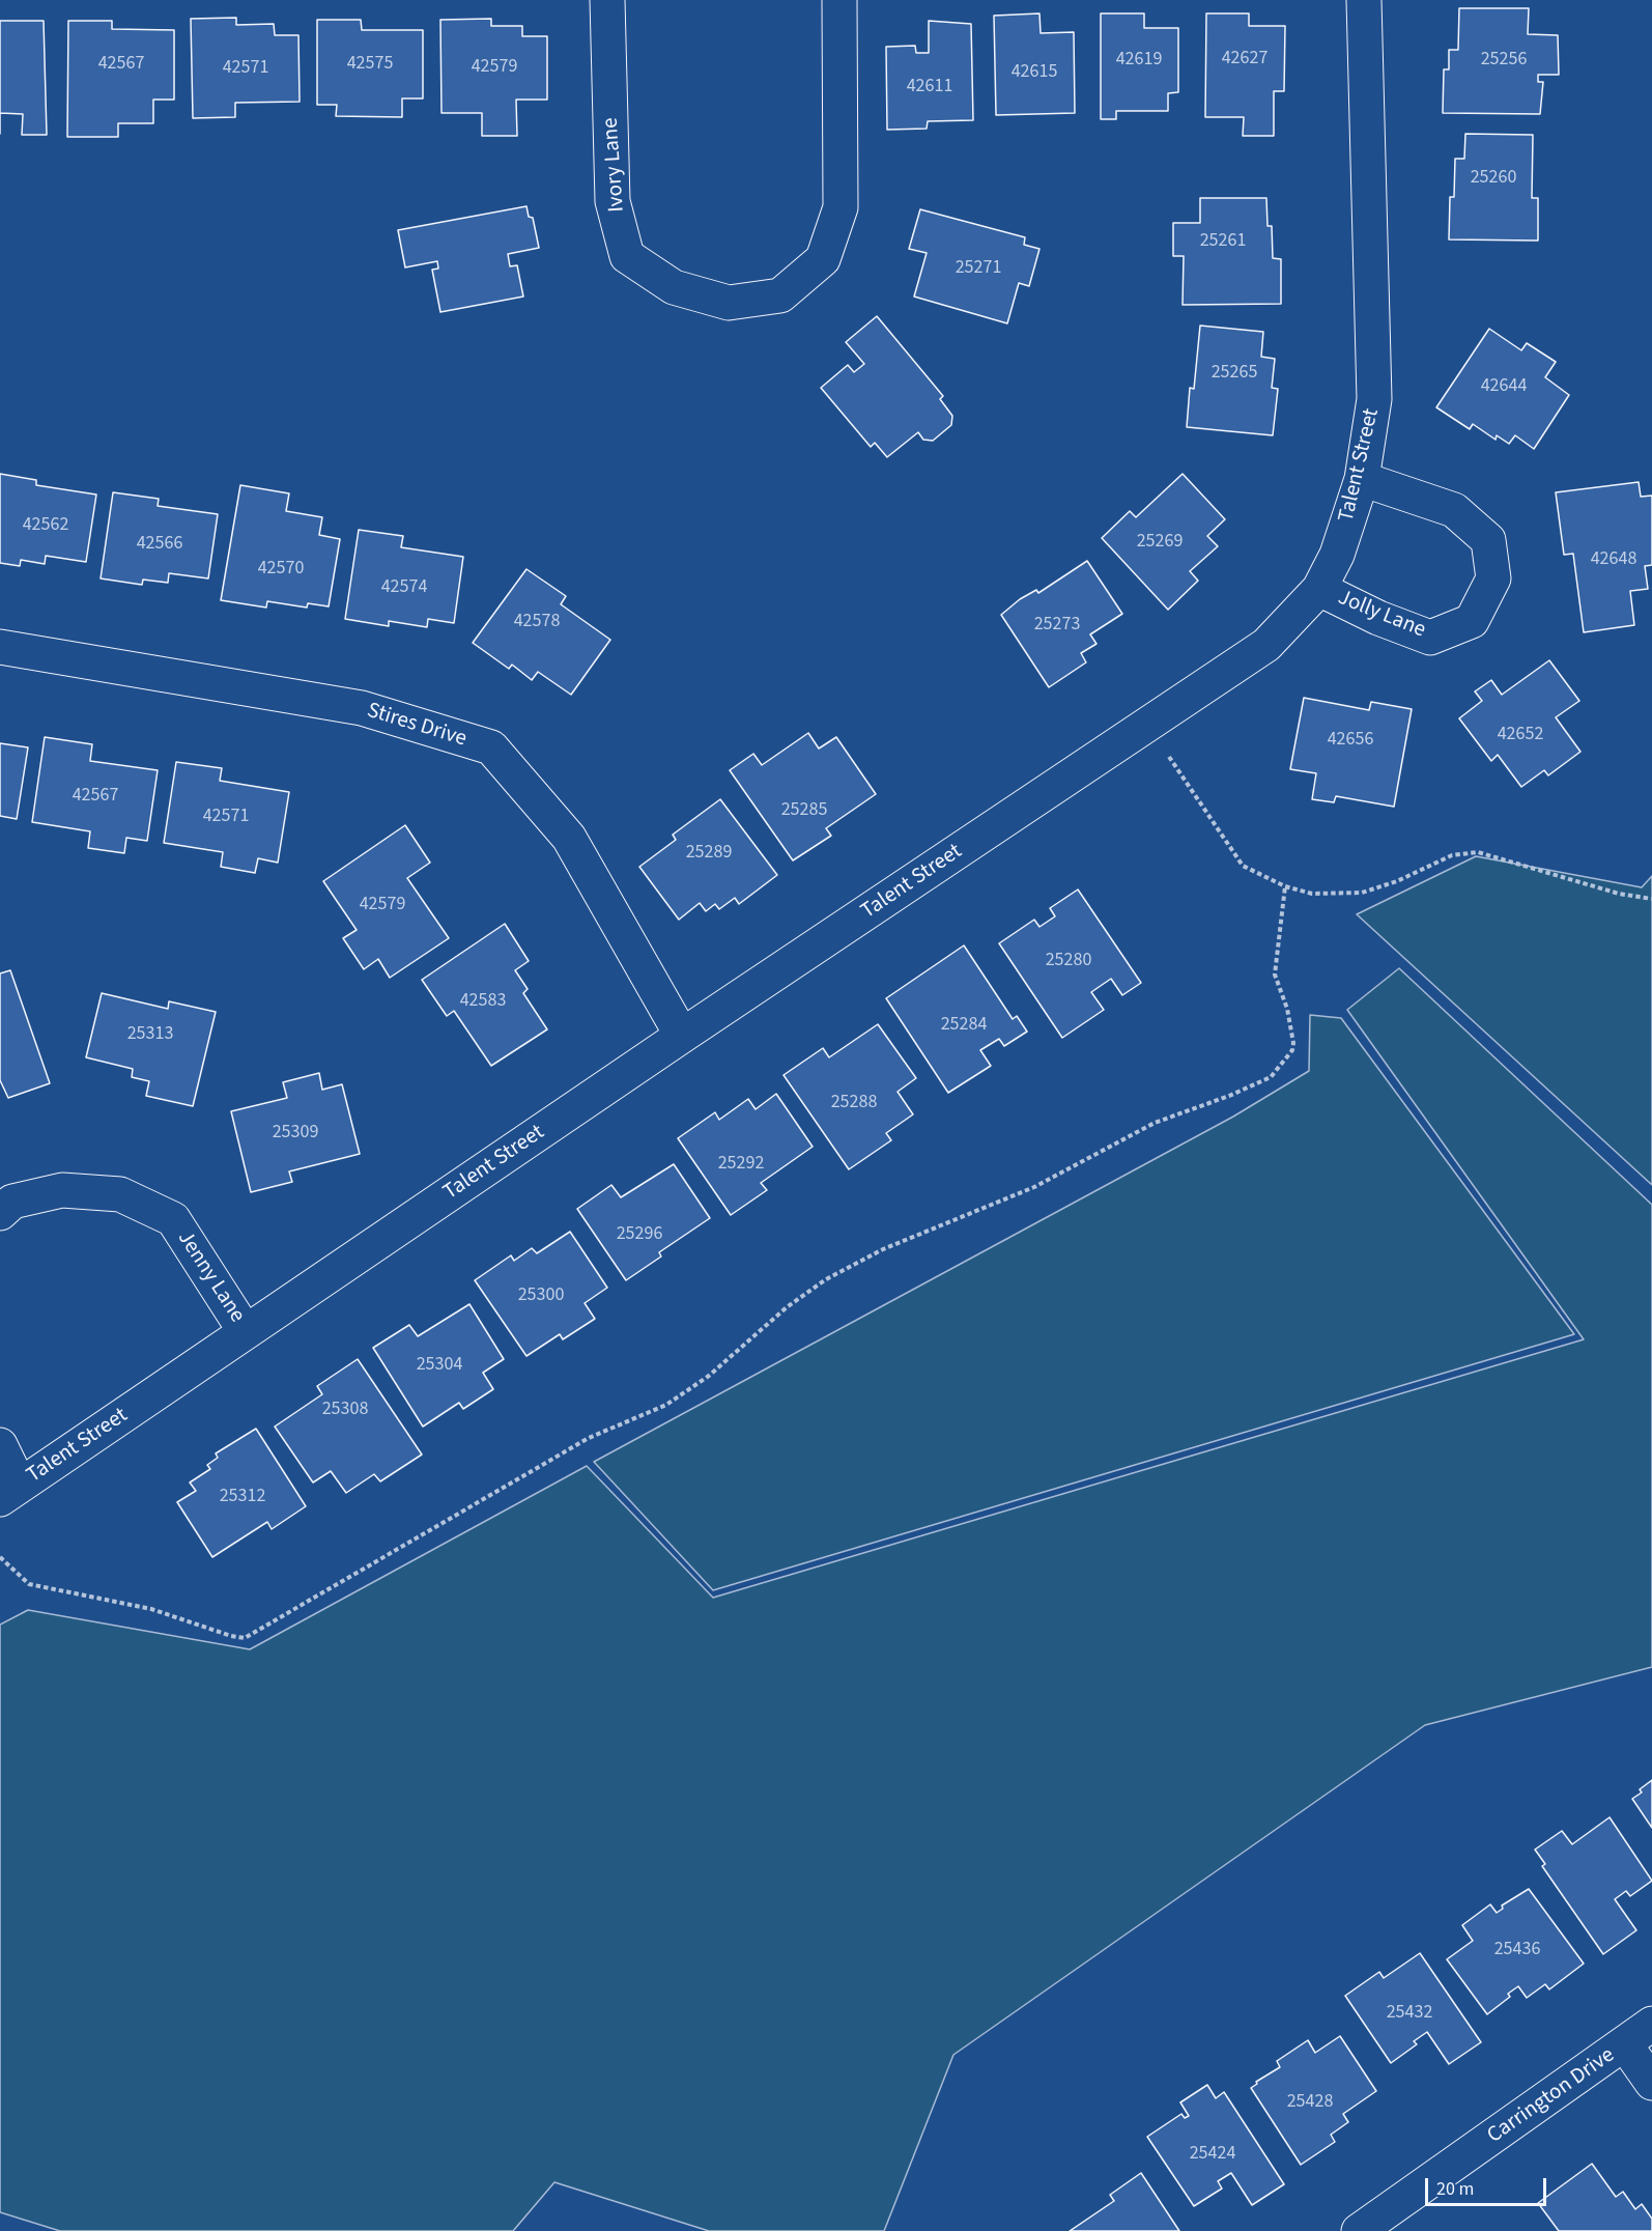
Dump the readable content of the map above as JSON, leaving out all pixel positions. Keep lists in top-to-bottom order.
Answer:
{
  "streets": {
    "street": [
      "Ivory Lane",
      "Talent Street",
      "Jolly Lane",
      "Stires Drive",
      "Jenny Lane",
      "Carrington Drive"
    ]
  },
  "crossings": [
    ["Talent Street", "Jolly Lane"],
    ["Talent Street", "Stires Drive"],
    ["Talent Street", "Jenny Lane"]
  ],
  "house_numbers": [
    "42627",
    "42619",
    "25256",
    "42567",
    "42575",
    "42579",
    "42571",
    "42615",
    "42611",
    "25260",
    "25261",
    "25271",
    "25265",
    "42644",
    "42562",
    "25269",
    "42566",
    "42648",
    "42570",
    "42574",
    "42578",
    "25273",
    "42652",
    "42656",
    "42567",
    "25285",
    "42571",
    "25289",
    "42579",
    "25280",
    "42583",
    "25284",
    "25313",
    "25288",
    "25309",
    "25292",
    "25296",
    "25300",
    "25304",
    "25308",
    "25312",
    "25436",
    "25432",
    "25428",
    "25424"
  ],
  "scale_bar": "20 m"
}
